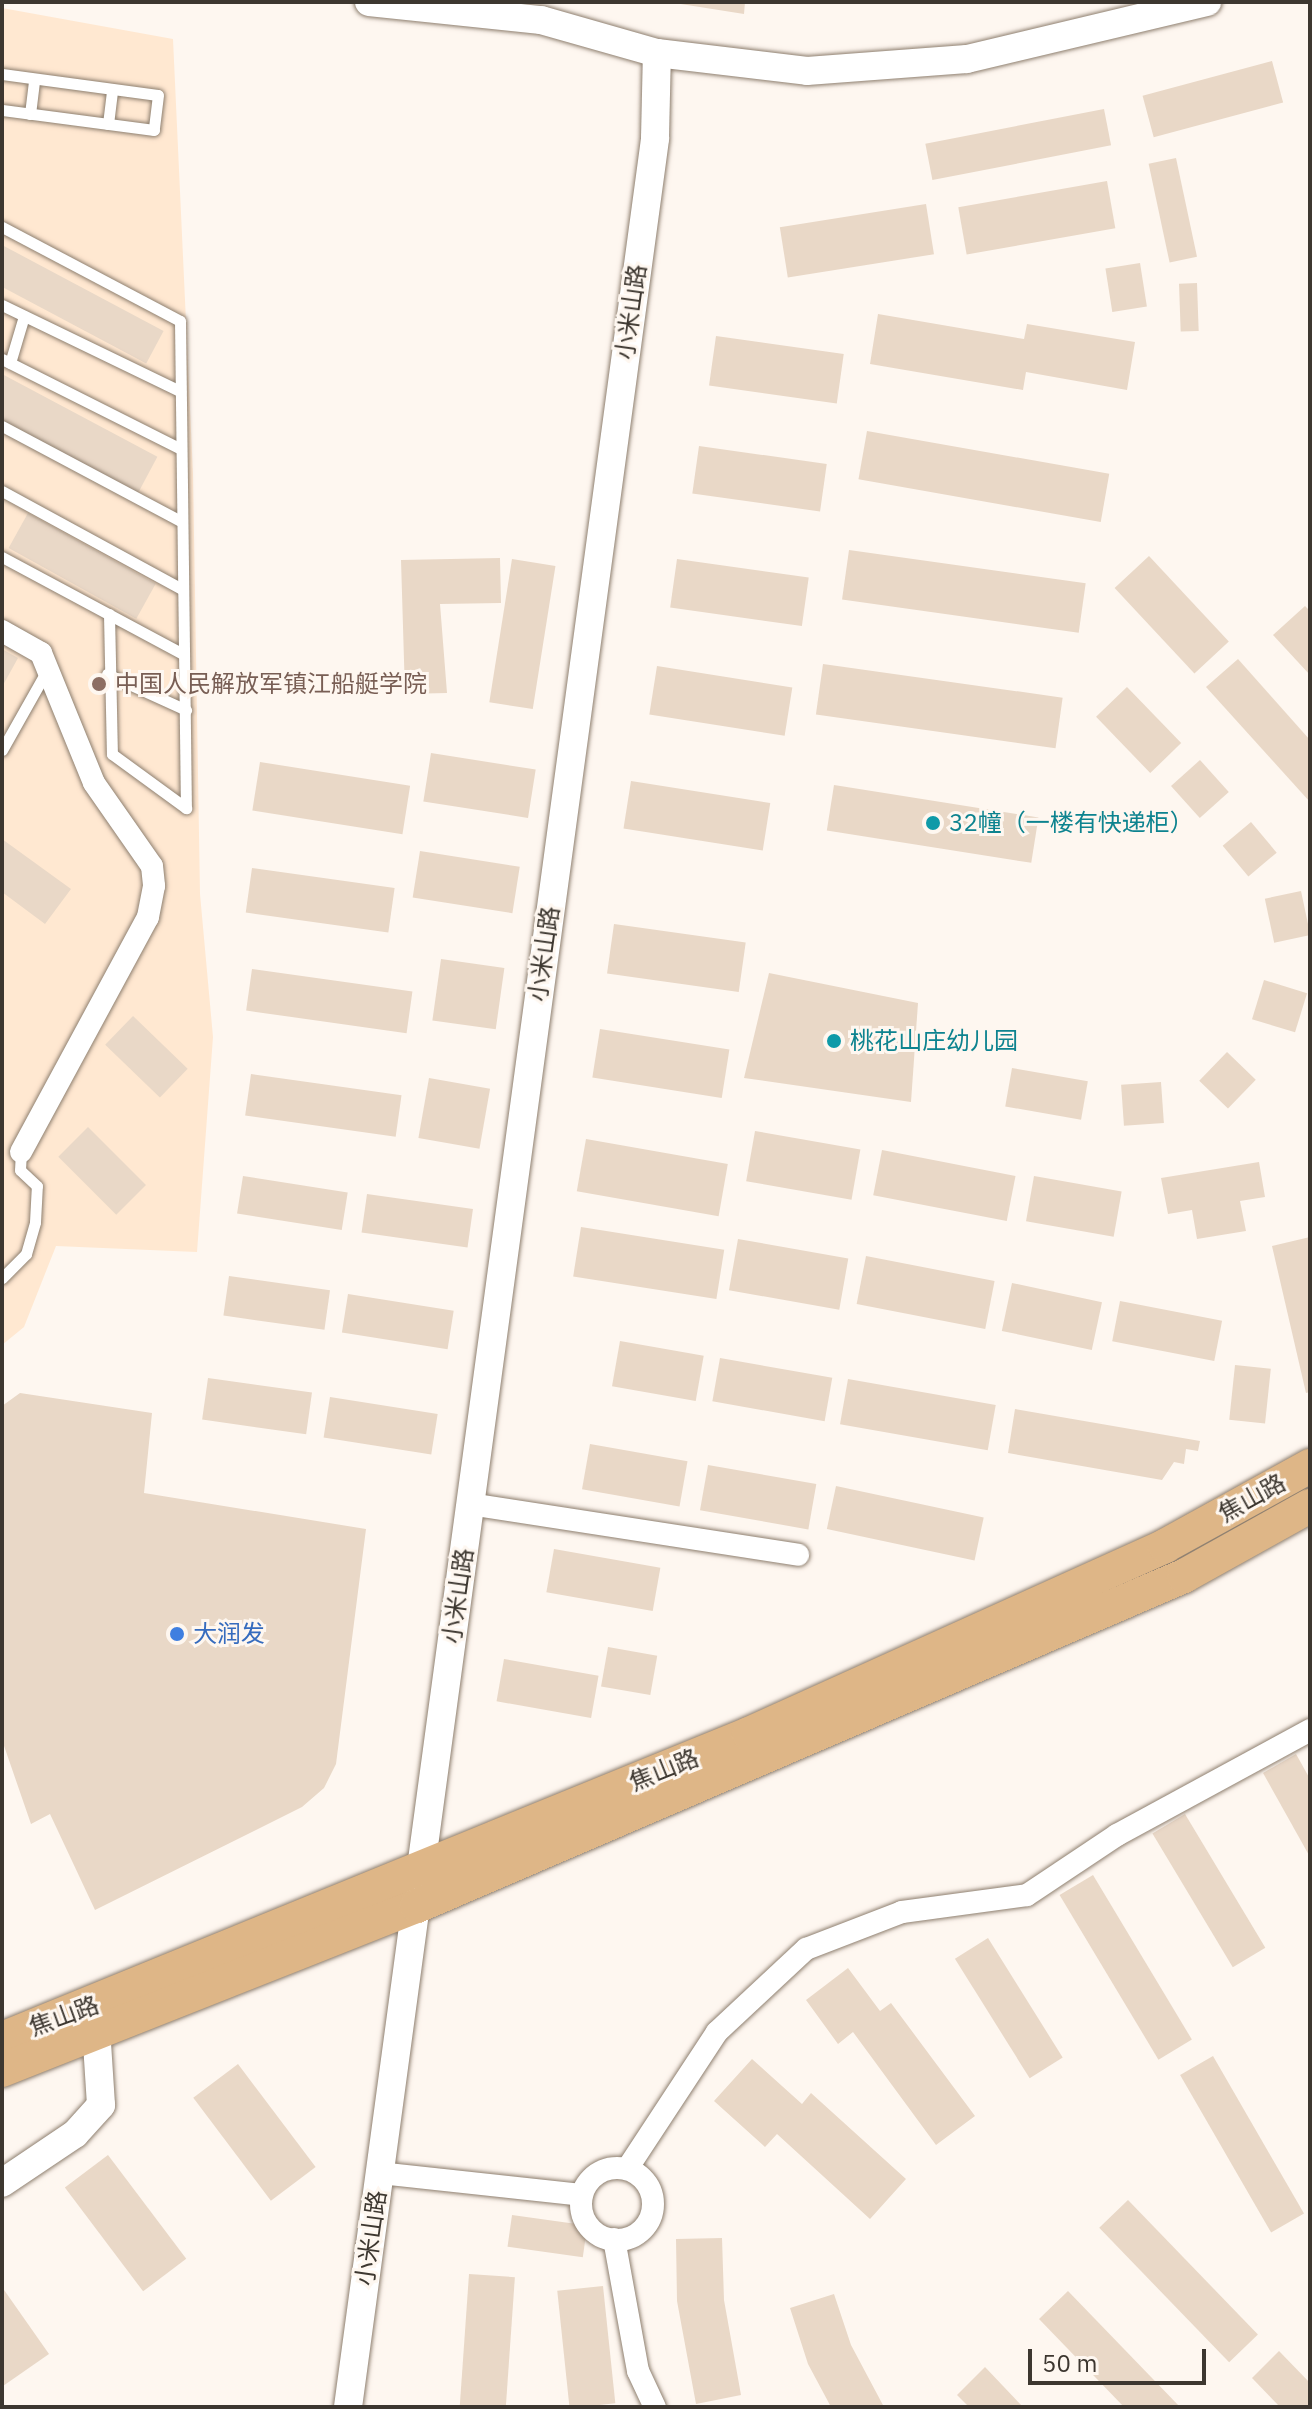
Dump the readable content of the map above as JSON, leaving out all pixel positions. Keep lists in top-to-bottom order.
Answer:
{
  "streets": {
    "main road": ["焦山路"],
    "street": ["小米山路"]
  },
  "crossings": [
    ["小米山路", "焦山路"]
  ],
  "places": [
    "中国人民解放军镇江船艇学院",
    "32幢（一楼有快递柜）",
    "桃花山庄幼儿园",
    "大润发"
  ],
  "scale_bar": "50 m"
}
